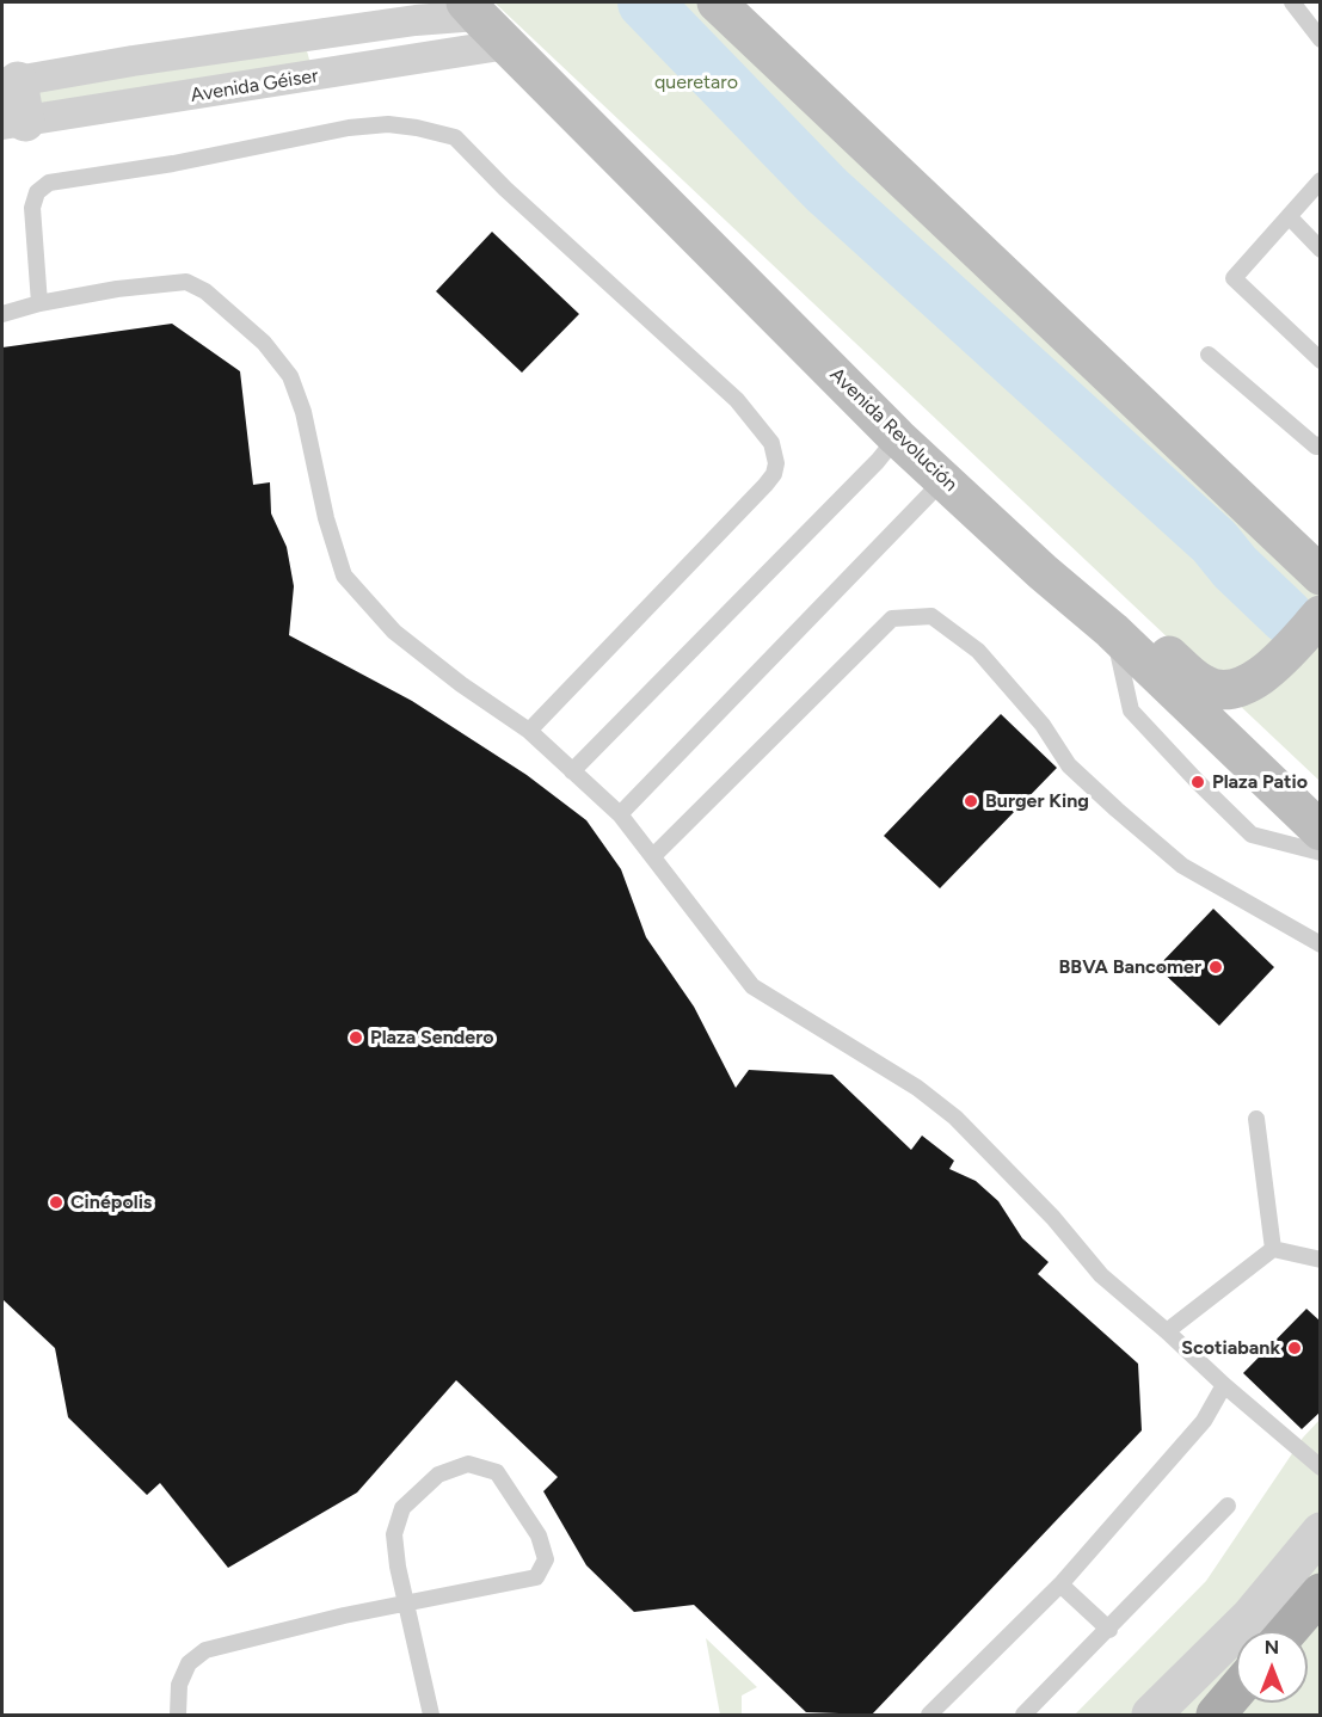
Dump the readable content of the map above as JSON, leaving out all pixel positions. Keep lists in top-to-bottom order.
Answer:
{
  "streets": {
    "main road": ["Avenida Revolución"],
    "street": ["Avenida Géiser"]
  },
  "crossings": [
    ["Avenida Géiser", "Avenida Revolución"]
  ],
  "parks": ["queretaro"],
  "places": [
    "Plaza Patio",
    "Burger King",
    "BBVA Bancomer",
    "Plaza Sendero",
    "Cinépolis",
    "Scotiabank"
  ],
  "north": "top"
}
